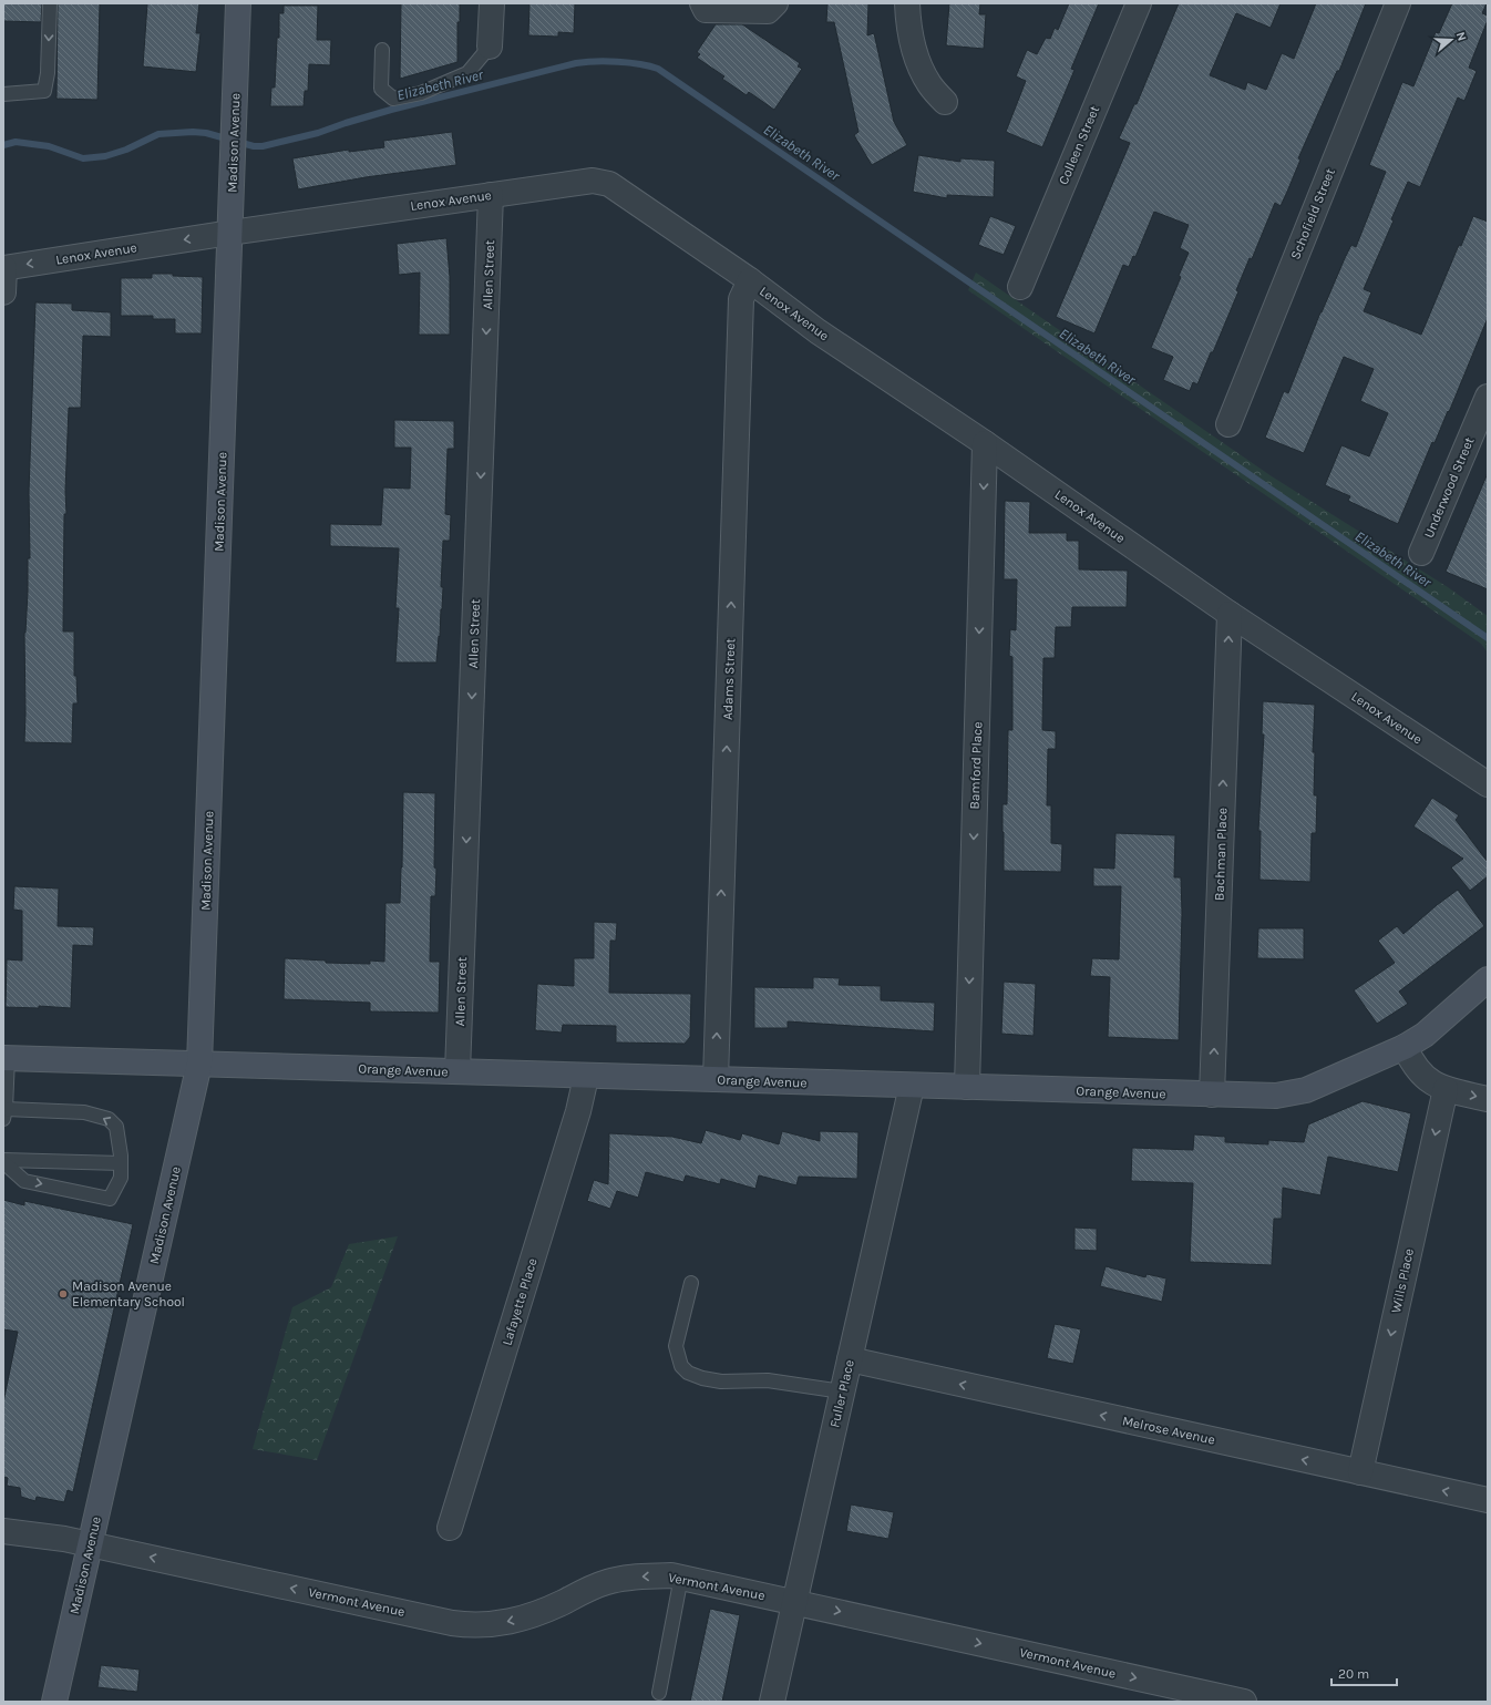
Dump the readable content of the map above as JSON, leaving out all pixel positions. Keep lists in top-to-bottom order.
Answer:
{
  "streets": {
    "street": [
      "Madison Avenue",
      "Colleen Street",
      "Lenox Avenue",
      "Schofield Street",
      "Allen Street",
      "Underwood Street",
      "Adams Street",
      "Bamford Place",
      "Bachman Place",
      "Orange Avenue",
      "Wills Place",
      "Lafayette Place",
      "Fuller Place",
      "Melrose Avenue",
      "Vermont Avenue"
    ]
  },
  "crossings": [
    ["Madison Avenue", "Lenox Avenue"],
    ["Madison Avenue", "Orange Avenue"],
    ["Madison Avenue", "Vermont Avenue"],
    ["Lenox Avenue", "Allen Street"],
    ["Lenox Avenue", "Adams Street"],
    ["Lenox Avenue", "Bamford Place"],
    ["Lenox Avenue", "Bachman Place"],
    ["Allen Street", "Orange Avenue"],
    ["Adams Street", "Orange Avenue"],
    ["Bamford Place", "Orange Avenue"],
    ["Bachman Place", "Orange Avenue"],
    ["Orange Avenue", "Lafayette Place"],
    ["Orange Avenue", "Fuller Place"],
    ["Wills Place", "Melrose Avenue"],
    ["Fuller Place", "Melrose Avenue"],
    ["Fuller Place", "Vermont Avenue"]
  ],
  "one_way": [
    "Allen Street",
    "Adams Street",
    "Bamford Place",
    "Bachman Place",
    "Wills Place",
    "Melrose Avenue"
  ],
  "water": ["Elizabeth River"],
  "places": ["Madison Avenue Elementary School"],
  "scale_bar": "20 m",
  "north": "right"
}
